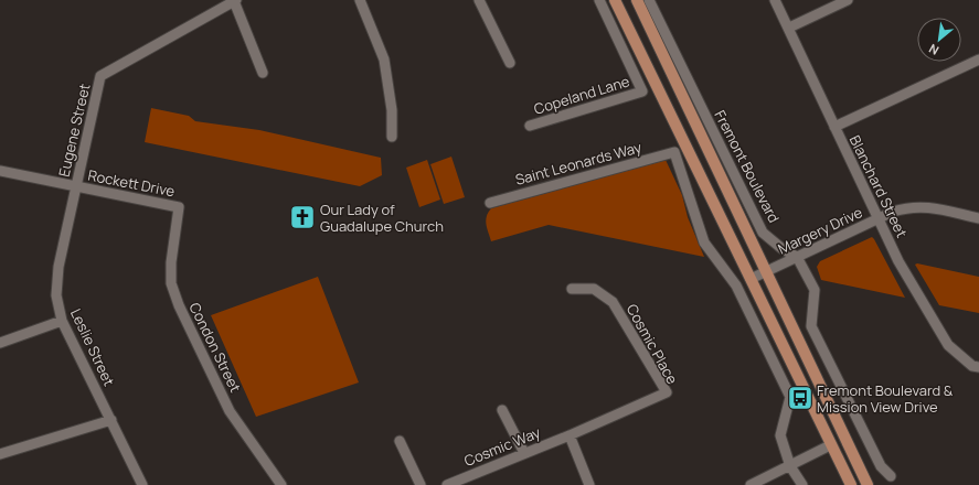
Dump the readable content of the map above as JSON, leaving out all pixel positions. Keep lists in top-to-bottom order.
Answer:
{
  "streets": {
    "main road": ["Fremont Boulevard"],
    "street": [
      "Copeland Lane",
      "Eugene Street",
      "Saint Leonards Way",
      "Rockett Drive",
      "Blanchard Street",
      "Margery Drive",
      "Cosmic Place",
      "Leslie Street",
      "Condon Street",
      "Cosmic Way"
    ]
  },
  "crossings": [
    ["Eugene Street", "Rockett Drive"],
    ["Eugene Street", "Leslie Street"],
    ["Fremont Boulevard", "Margery Drive"],
    ["Rockett Drive", "Leslie Street"],
    ["Rockett Drive", "Condon Street"],
    ["Blanchard Street", "Margery Drive"],
    ["Cosmic Place", "Cosmic Way"]
  ],
  "places": {
    "church": ["Our Lady of Guadalupe Church"],
    "bus stop": ["Fremont Boulevard & Mission View Drive"]
  },
  "north": "bottom left"
}
